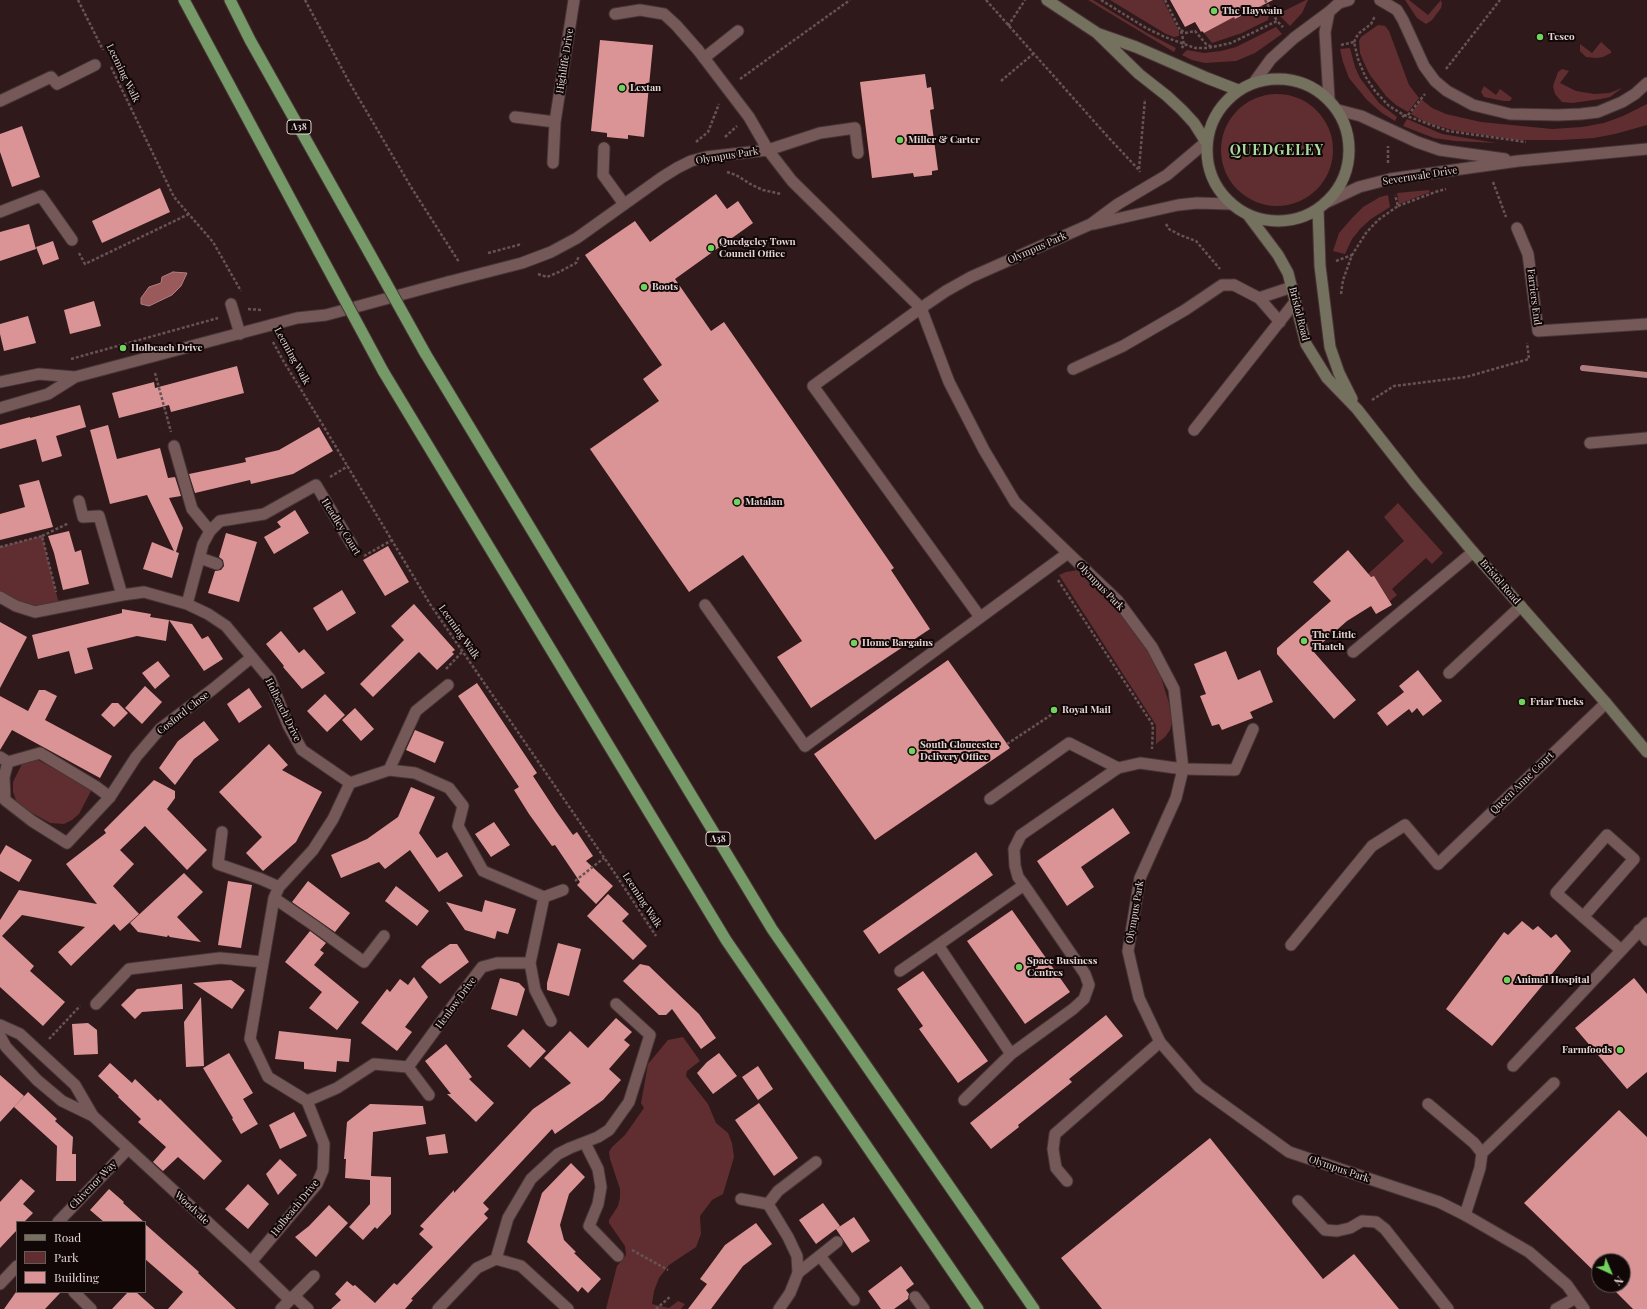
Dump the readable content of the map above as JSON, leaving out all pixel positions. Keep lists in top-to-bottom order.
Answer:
{
  "streets": {
    "highway": ["A38"],
    "main road": ["Bristol Road"],
    "street": [
      "Highliffe Drive",
      "Olympus Park",
      "Severnvale Drive",
      "Farriers End",
      "Headley Court",
      "Holbeach Drive",
      "Cosford Close",
      "Queen Anne Court",
      "Henlow Drive",
      "Chivenor Way",
      "Woodvale"
    ],
    "path": ["Leeming Walk"]
  },
  "crossings": [
    ["Leeming Walk", "Olympus Park"],
    ["Leeming Walk", "Headley Court"],
    ["Olympus Park", "Severnvale Drive"],
    ["Olympus Park", "Bristol Road"],
    ["Severnvale Drive", "Bristol Road"],
    ["Bristol Road", "Queen Anne Court"],
    ["Holbeach Drive", "Cosford Close"],
    ["Holbeach Drive", "Woodvale"],
    ["Chivenor Way", "Woodvale"]
  ],
  "districts": ["QUEDGELEY"],
  "places": [
    "The Haywain",
    "Tesco",
    "Lextan",
    "Miller & Carter",
    "Quedgeley Town Council Office",
    "Boots",
    "Holbeach Drive",
    "Matalan",
    "The Little Thatch",
    "Home Bargains",
    "Friar Tucks",
    "Royal Mail",
    "South Gloucester Delivery Office",
    "Space Business Centres",
    "Animal Hospital",
    "Farmfoods"
  ],
  "legend": ["Road", "Park", "Building"],
  "north": "bottom right"
}
